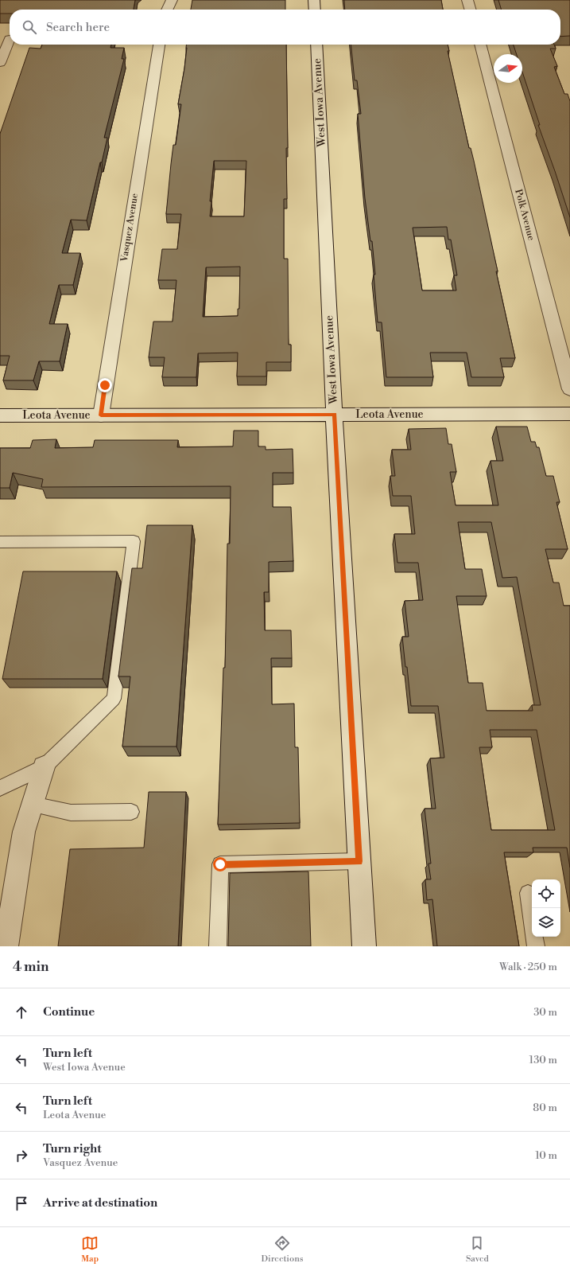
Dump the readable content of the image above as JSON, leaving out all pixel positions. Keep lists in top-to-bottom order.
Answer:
{
  "streets": {
    "street": [
      "West Iowa Avenue",
      "Polk Avenue",
      "Vasquez Avenue",
      "Leota Avenue"
    ]
  },
  "crossings": [
    ["West Iowa Avenue", "Leota Avenue"],
    ["Vasquez Avenue", "Leota Avenue"]
  ],
  "north": "right",
  "page": {
    "search": "Search here",
    "heading": ["4 min", "Walk · 250 m"],
    "list": [
      ["Continue", "30 m"],
      ["Turn left", "West Iowa Avenue", "130 m"],
      ["Turn left", "Leota Avenue", "80 m"],
      ["Turn right", "Vasquez Avenue", "10 m"],
      "Arrive at destination"
    ],
    "nav": ["Map", "Directions", "Saved"]
  }
}
